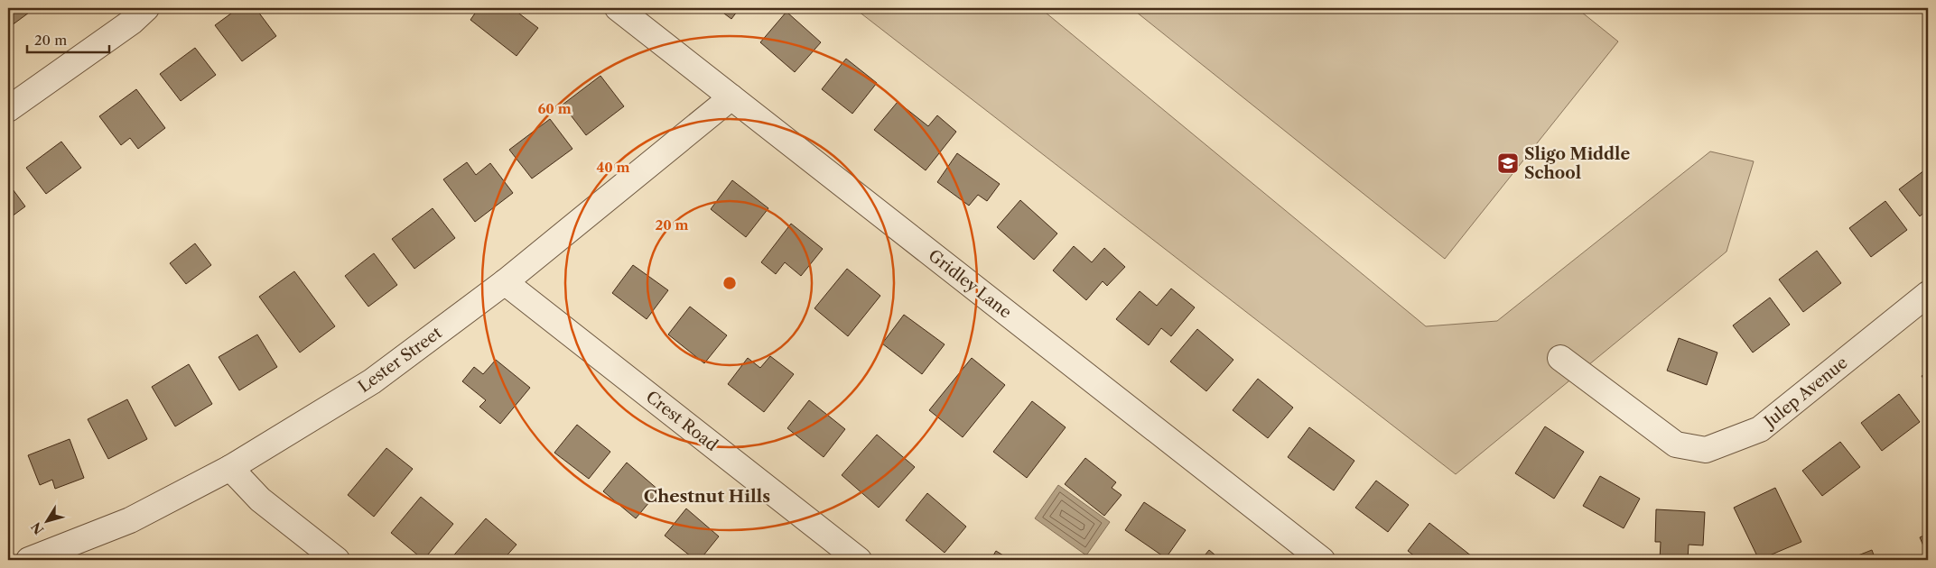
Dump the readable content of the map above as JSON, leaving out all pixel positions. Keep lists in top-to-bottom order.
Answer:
{
  "streets": {
    "street": [
      "Gridley Lane",
      "Lester Street",
      "Julep Avenue",
      "Crest Road"
    ]
  },
  "crossings": [
    ["Gridley Lane", "Lester Street"],
    ["Lester Street", "Crest Road"]
  ],
  "districts": ["Chestnut Hills"],
  "places": {
    "school or university": ["Sligo Middle School"]
  },
  "scale_bar": "20 m",
  "north": "bottom left",
  "rings": ["60 m", "40 m", "20 m"]
}
